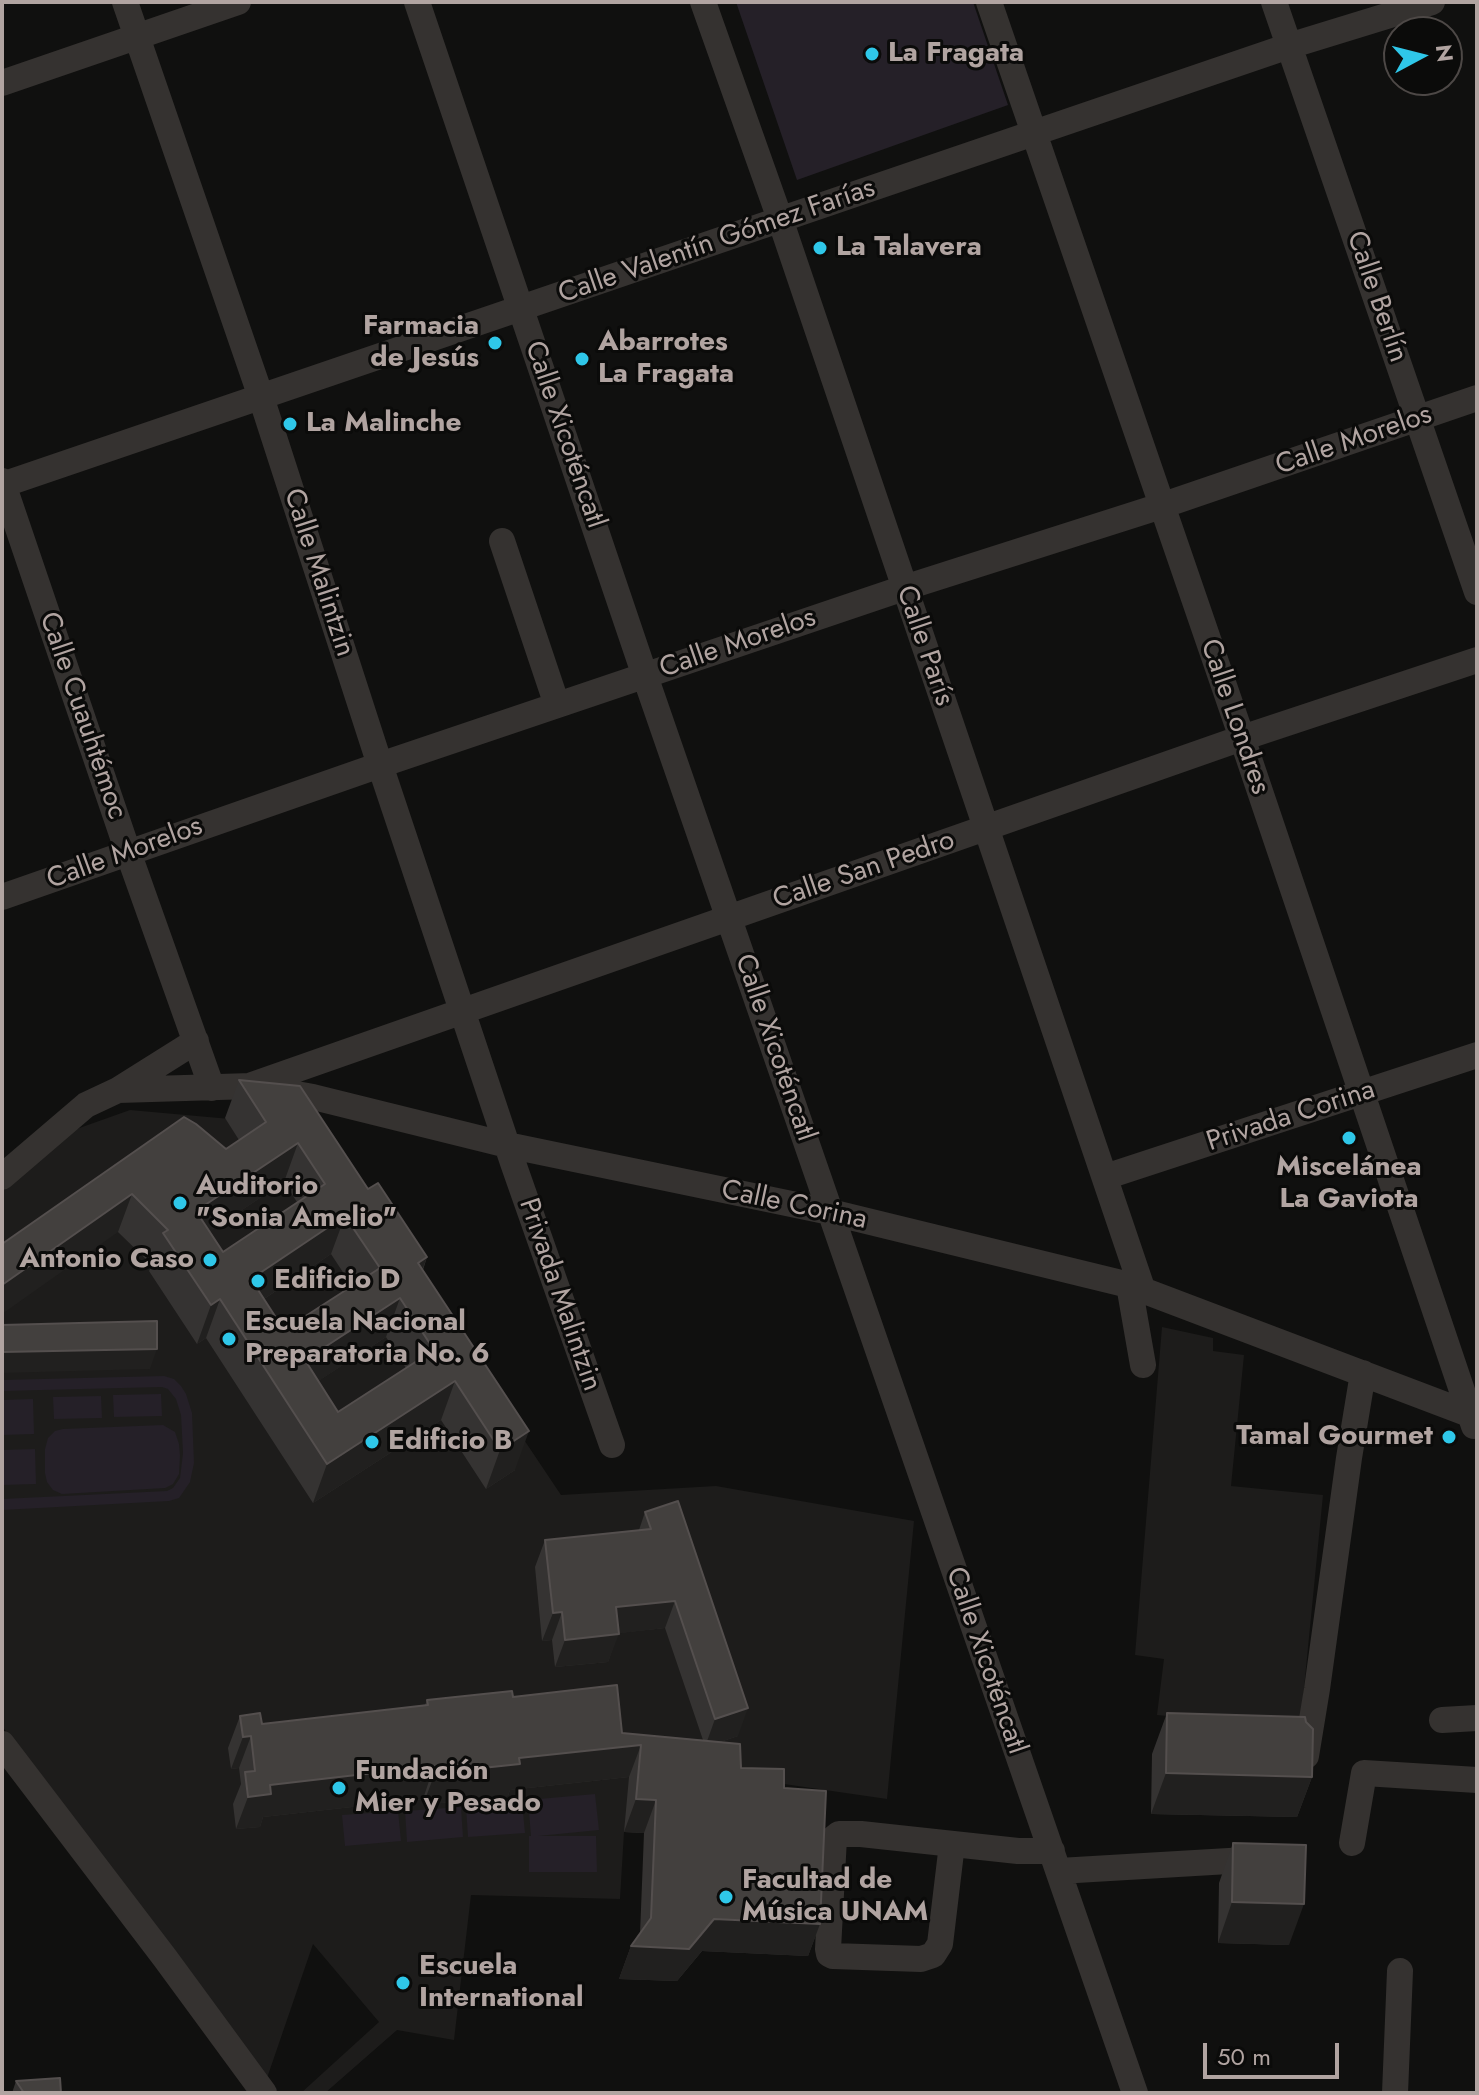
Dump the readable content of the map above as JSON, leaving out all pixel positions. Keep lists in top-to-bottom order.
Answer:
{
  "streets": {
    "street": [
      "Calle Valentín Gómez Farías",
      "Calle Berlín",
      "Calle Xicoténcatl",
      "Calle Morelos",
      "Calle Malintzin",
      "Calle París",
      "Calle Cuauhtémoc",
      "Calle Londres",
      "Calle San Pedro",
      "Privada Corina",
      "Calle Corina",
      "Privada Malintzin"
    ]
  },
  "crossings": [
    ["Calle Valentín Gómez Farías", "Calle Berlín"],
    ["Calle Valentín Gómez Farías", "Calle Xicoténcatl"],
    ["Calle Valentín Gómez Farías", "Calle Malintzin"],
    ["Calle Valentín Gómez Farías", "Calle París"],
    ["Calle Valentín Gómez Farías", "Calle Cuauhtémoc"],
    ["Calle Valentín Gómez Farías", "Calle Londres"],
    ["Calle Berlín", "Calle Morelos"],
    ["Calle Xicoténcatl", "Calle Morelos"],
    ["Calle Xicoténcatl", "Calle San Pedro"],
    ["Calle Xicoténcatl", "Calle Corina"],
    ["Calle Morelos", "Calle Malintzin"],
    ["Calle Morelos", "Calle París"],
    ["Calle Morelos", "Calle Cuauhtémoc"],
    ["Calle Morelos", "Calle Londres"],
    ["Calle Malintzin", "Calle San Pedro"],
    ["Calle Malintzin", "Calle Corina"],
    ["Calle Malintzin", "Privada Malintzin"],
    ["Calle París", "Calle San Pedro"],
    ["Calle París", "Privada Corina"],
    ["Calle París", "Calle Corina"],
    ["Calle Cuauhtémoc", "Calle Corina"],
    ["Calle Londres", "Calle San Pedro"],
    ["Calle Londres", "Privada Corina"],
    ["Calle Londres", "Calle Corina"],
    ["Calle San Pedro", "Calle Corina"],
    ["Calle Corina", "Privada Malintzin"]
  ],
  "places": [
    "La Fragata",
    "La Talavera",
    "Farmacia de Jesús",
    "Abarrotes La Fragata",
    "La Malinche",
    "Miscelánea La Gaviota",
    "Auditorio \"Sonia Amelio\"",
    "Antonio Caso",
    "Edificio D",
    "Escuela Nacional Preparatoria No. 6",
    "Tamal Gourmet",
    "Edificio B",
    "Fundación Mier y Pesado",
    "Facultad de Música UNAM",
    "Escuela International"
  ],
  "scale_bar": "50 m",
  "north": "right"
}
